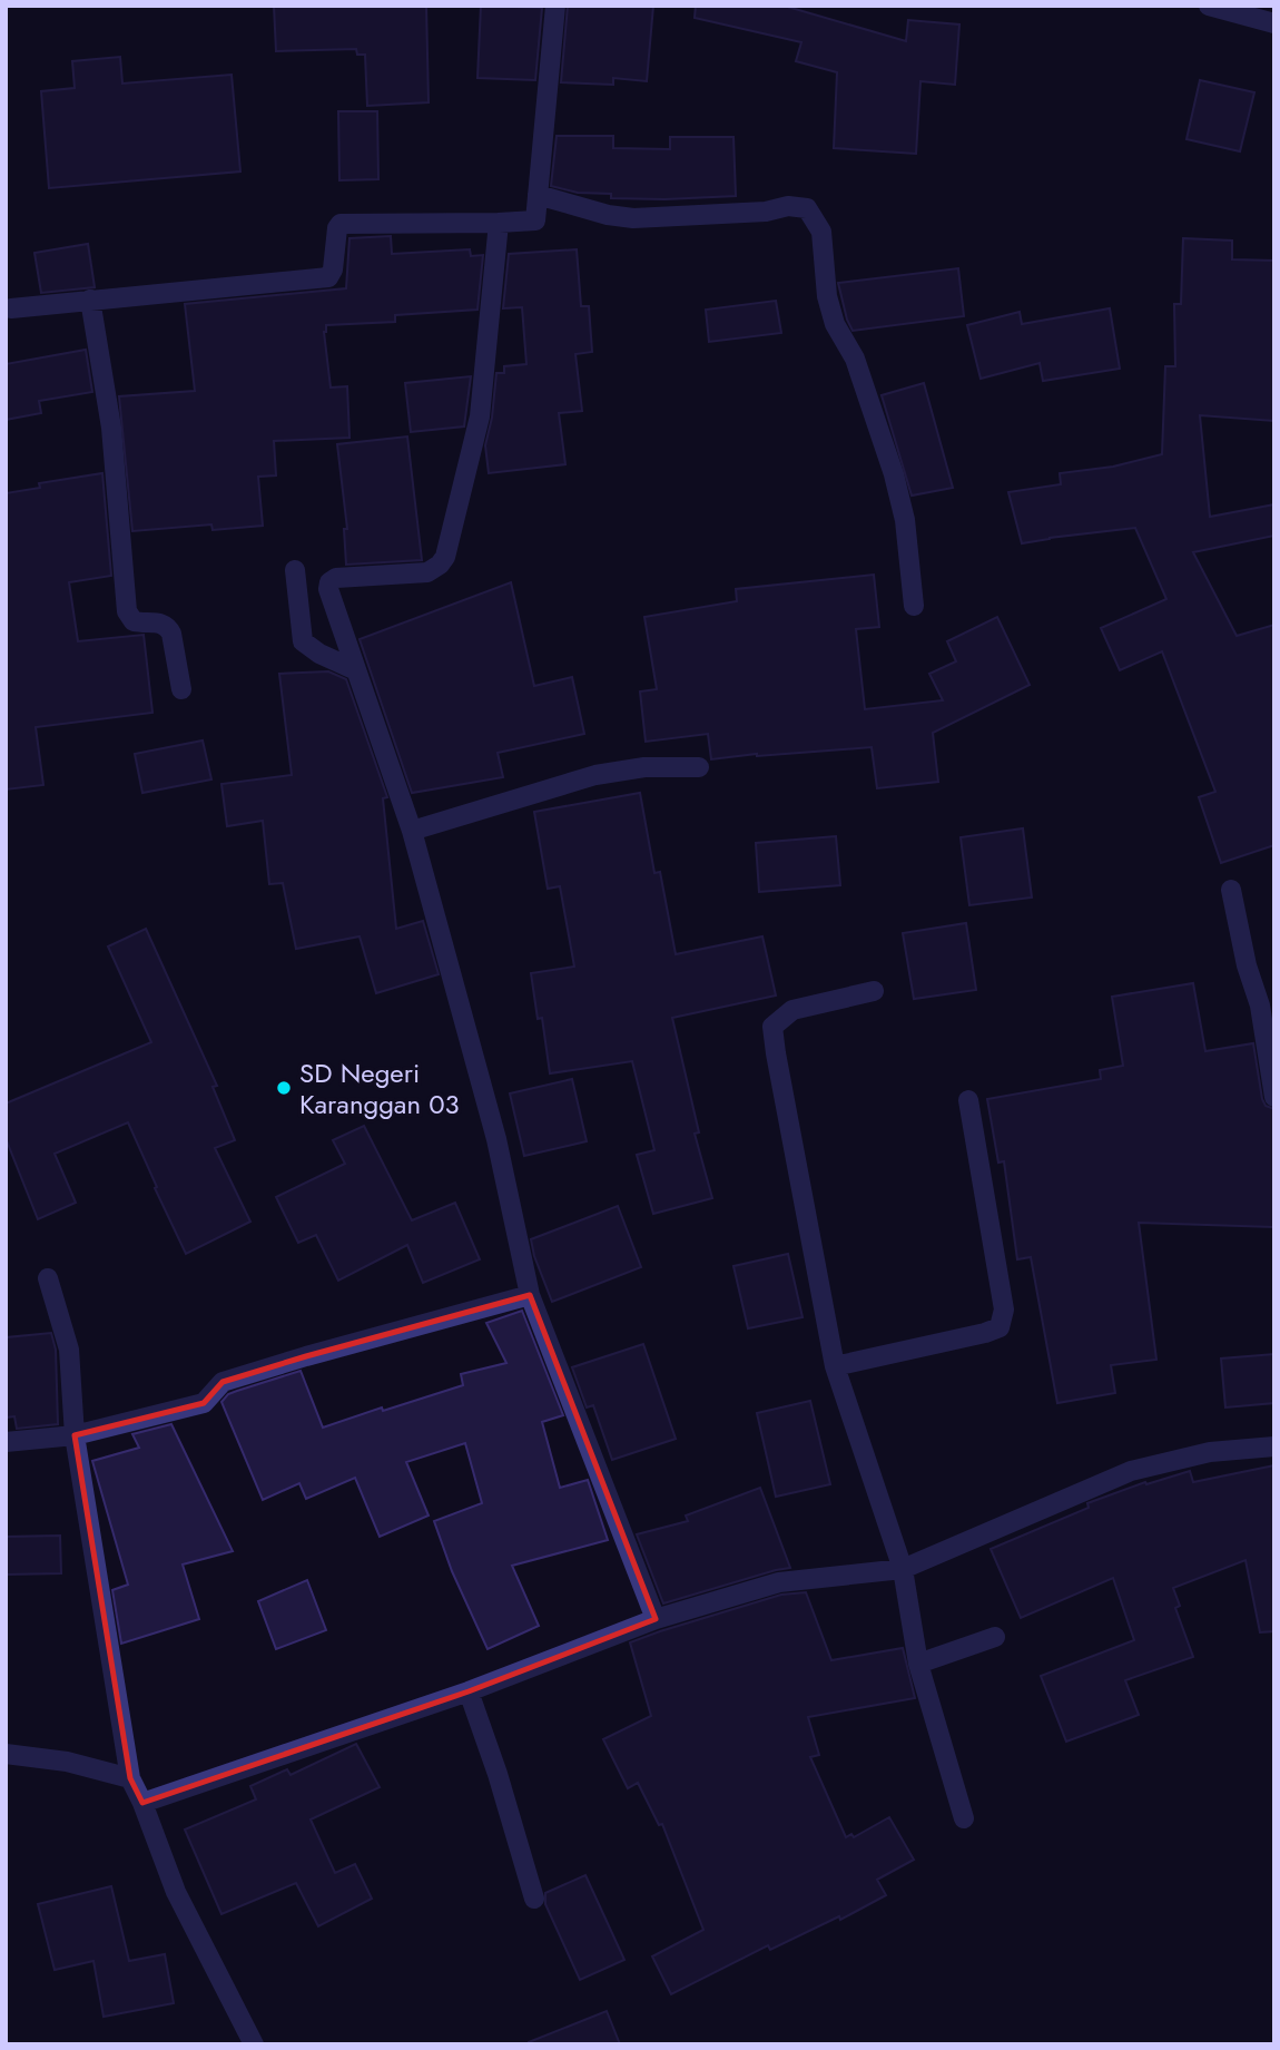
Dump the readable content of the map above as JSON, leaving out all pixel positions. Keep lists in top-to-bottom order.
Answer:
{
  "places": ["SD Negeri Karanggan 03"]
}
